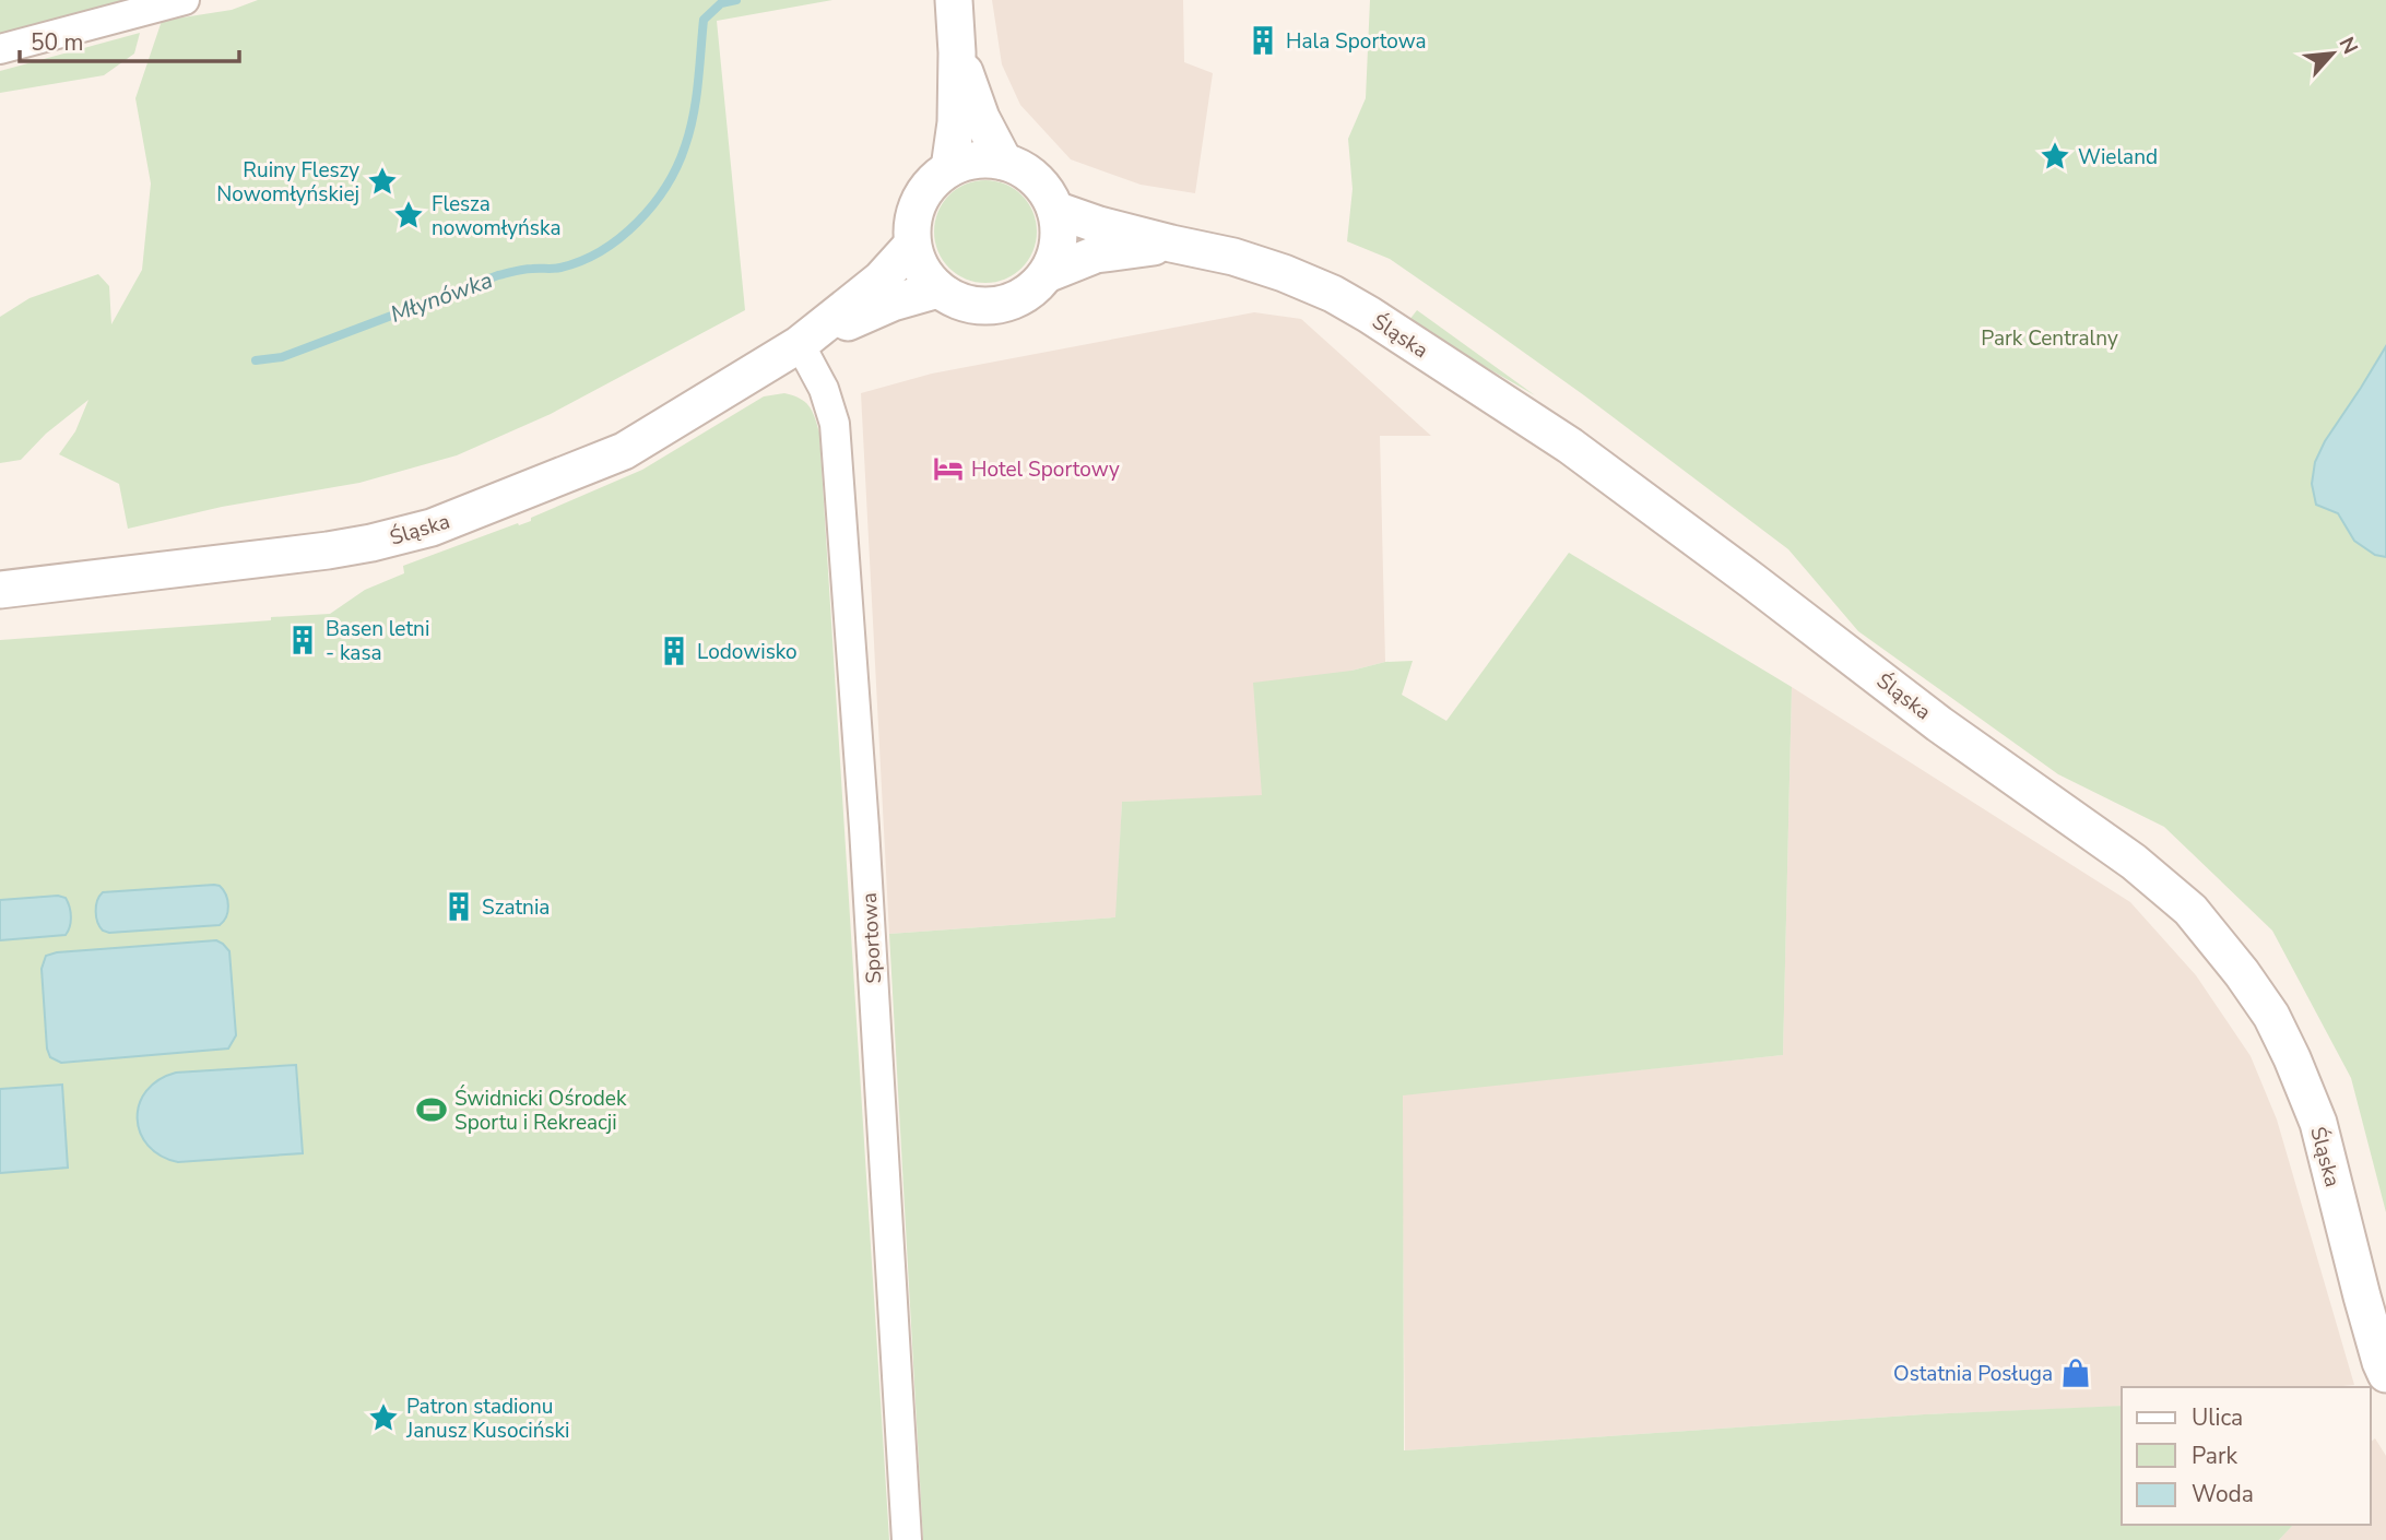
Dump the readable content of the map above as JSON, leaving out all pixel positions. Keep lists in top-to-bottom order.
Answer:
{
  "streets": {
    "street": ["Śląska", "Sportowa"]
  },
  "crossings": [
    ["Śląska", "Sportowa"]
  ],
  "water": ["Młynówka"],
  "parks": ["Park Centralny"],
  "places": {
    "building": [
      "Hala Sportowa",
      "Basen letni - kasa",
      "Lodowisko",
      "Szatnia"
    ],
    "place": [
      "Wieland",
      "Ruiny Fleszy Nowomłyńskiej",
      "Flesza nowomłyńska",
      "Patron stadionu Janusz Kusociński"
    ],
    "hotel": ["Hotel Sportowy"],
    "sports": ["Świdnicki Ośrodek Sportu i Rekreacji"],
    "shop": ["Ostatnia Posługa"]
  },
  "legend": ["Ulica", "Park", "Woda"],
  "scale_bar": "50 m",
  "north": "top right"
}
